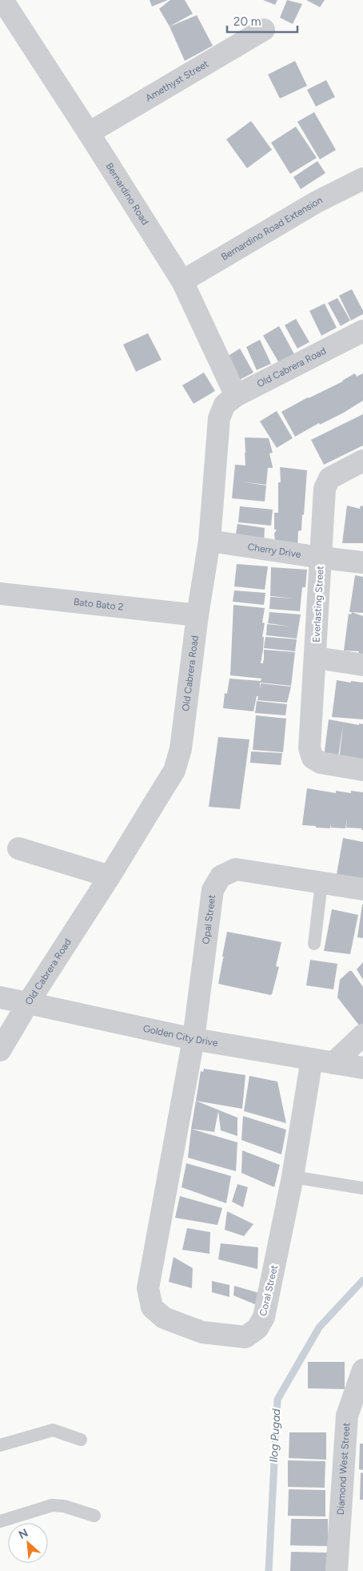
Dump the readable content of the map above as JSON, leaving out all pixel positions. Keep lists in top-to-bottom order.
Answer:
{
  "streets": {
    "street": [
      "Amethyst Street",
      "Bernardino Road",
      "Bernardino Road Extension",
      "Old Cabrera Road",
      "Cherry Drive",
      "Bato Bato 2",
      "Everlasting Street",
      "Opal Street",
      "Golden City Drive",
      "Coral Street",
      "Diamond West Street"
    ]
  },
  "crossings": [
    ["Amethyst Street", "Bernardino Road"],
    ["Bernardino Road", "Bernardino Road Extension"],
    ["Bernardino Road", "Old Cabrera Road"],
    ["Old Cabrera Road", "Cherry Drive"],
    ["Old Cabrera Road", "Bato Bato 2"],
    ["Old Cabrera Road", "Golden City Drive"],
    ["Cherry Drive", "Everlasting Street"],
    ["Opal Street", "Golden City Drive"],
    ["Opal Street", "Coral Street"],
    ["Golden City Drive", "Coral Street"]
  ],
  "water": ["Ilog Pugad"],
  "scale_bar": "20 m",
  "north": "top left"
}
